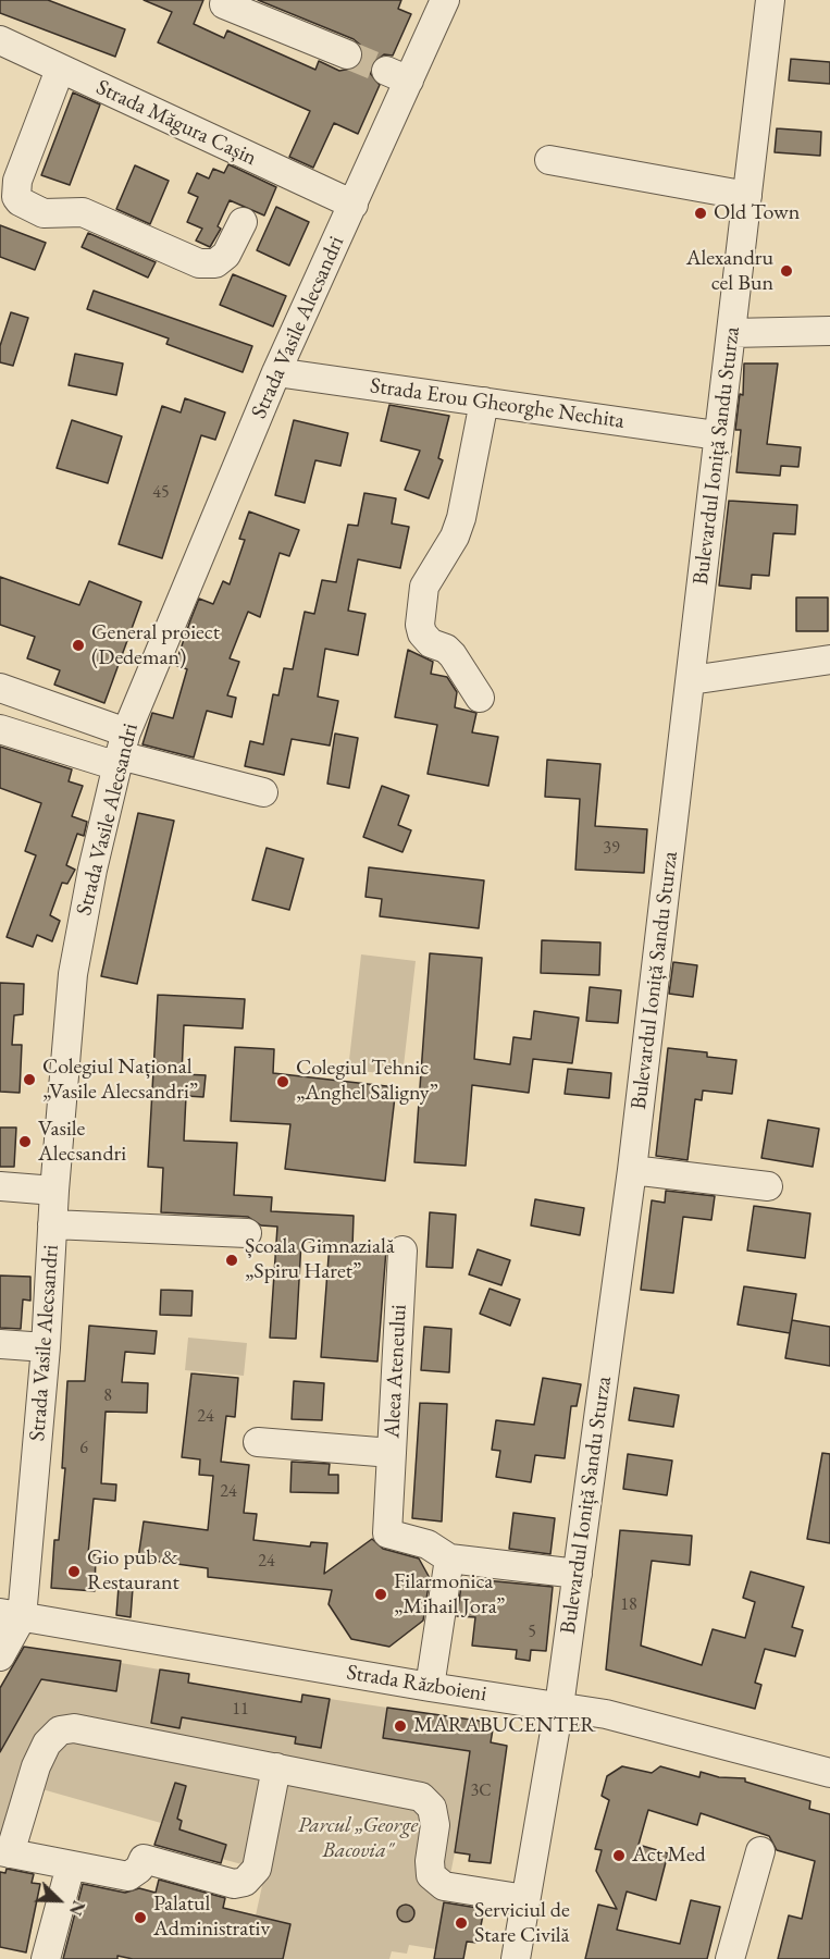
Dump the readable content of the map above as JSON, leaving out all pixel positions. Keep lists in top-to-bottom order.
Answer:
{
  "streets": {
    "street": [
      "Strada Măgura Cașin",
      "Strada Vasile Alecsandri",
      "Strada Erou Gheorghe Nechita",
      "Bulevardul Ioniță Sandu Sturza",
      "Aleea Ateneului",
      "Strada Războieni"
    ]
  },
  "crossings": [
    ["Strada Măgura Cașin", "Strada Vasile Alecsandri"],
    ["Strada Vasile Alecsandri", "Strada Erou Gheorghe Nechita"],
    ["Strada Vasile Alecsandri", "Strada Războieni"],
    ["Strada Erou Gheorghe Nechita", "Bulevardul Ioniță Sandu Sturza"],
    ["Bulevardul Ioniță Sandu Sturza", "Aleea Ateneului"],
    ["Bulevardul Ioniță Sandu Sturza", "Strada Războieni"]
  ],
  "parks": ["Parcul „George Bacovia\""],
  "places": [
    "Old Town",
    "Alexandru cel Bun",
    "General proiect (Dedeman)",
    "Colegiul Național „Vasile Alecsandri”",
    "Colegiul Tehnic „Anghel Saligny”",
    "Vasile Alecsandri",
    "Școala Gimnazială „Spiru Haret”",
    "Gio pub & Restaurant",
    "Filarmonica „Mihail Jora”",
    "MARABUCENTER",
    "Act Med",
    "Palatul Administrativ",
    "Serviciul de Stare Civilă"
  ],
  "house_numbers": [
    "45",
    "39",
    "8",
    "24",
    "6",
    "24",
    "24",
    "18",
    "5",
    "11",
    "3C"
  ],
  "north": "bottom right"
}
